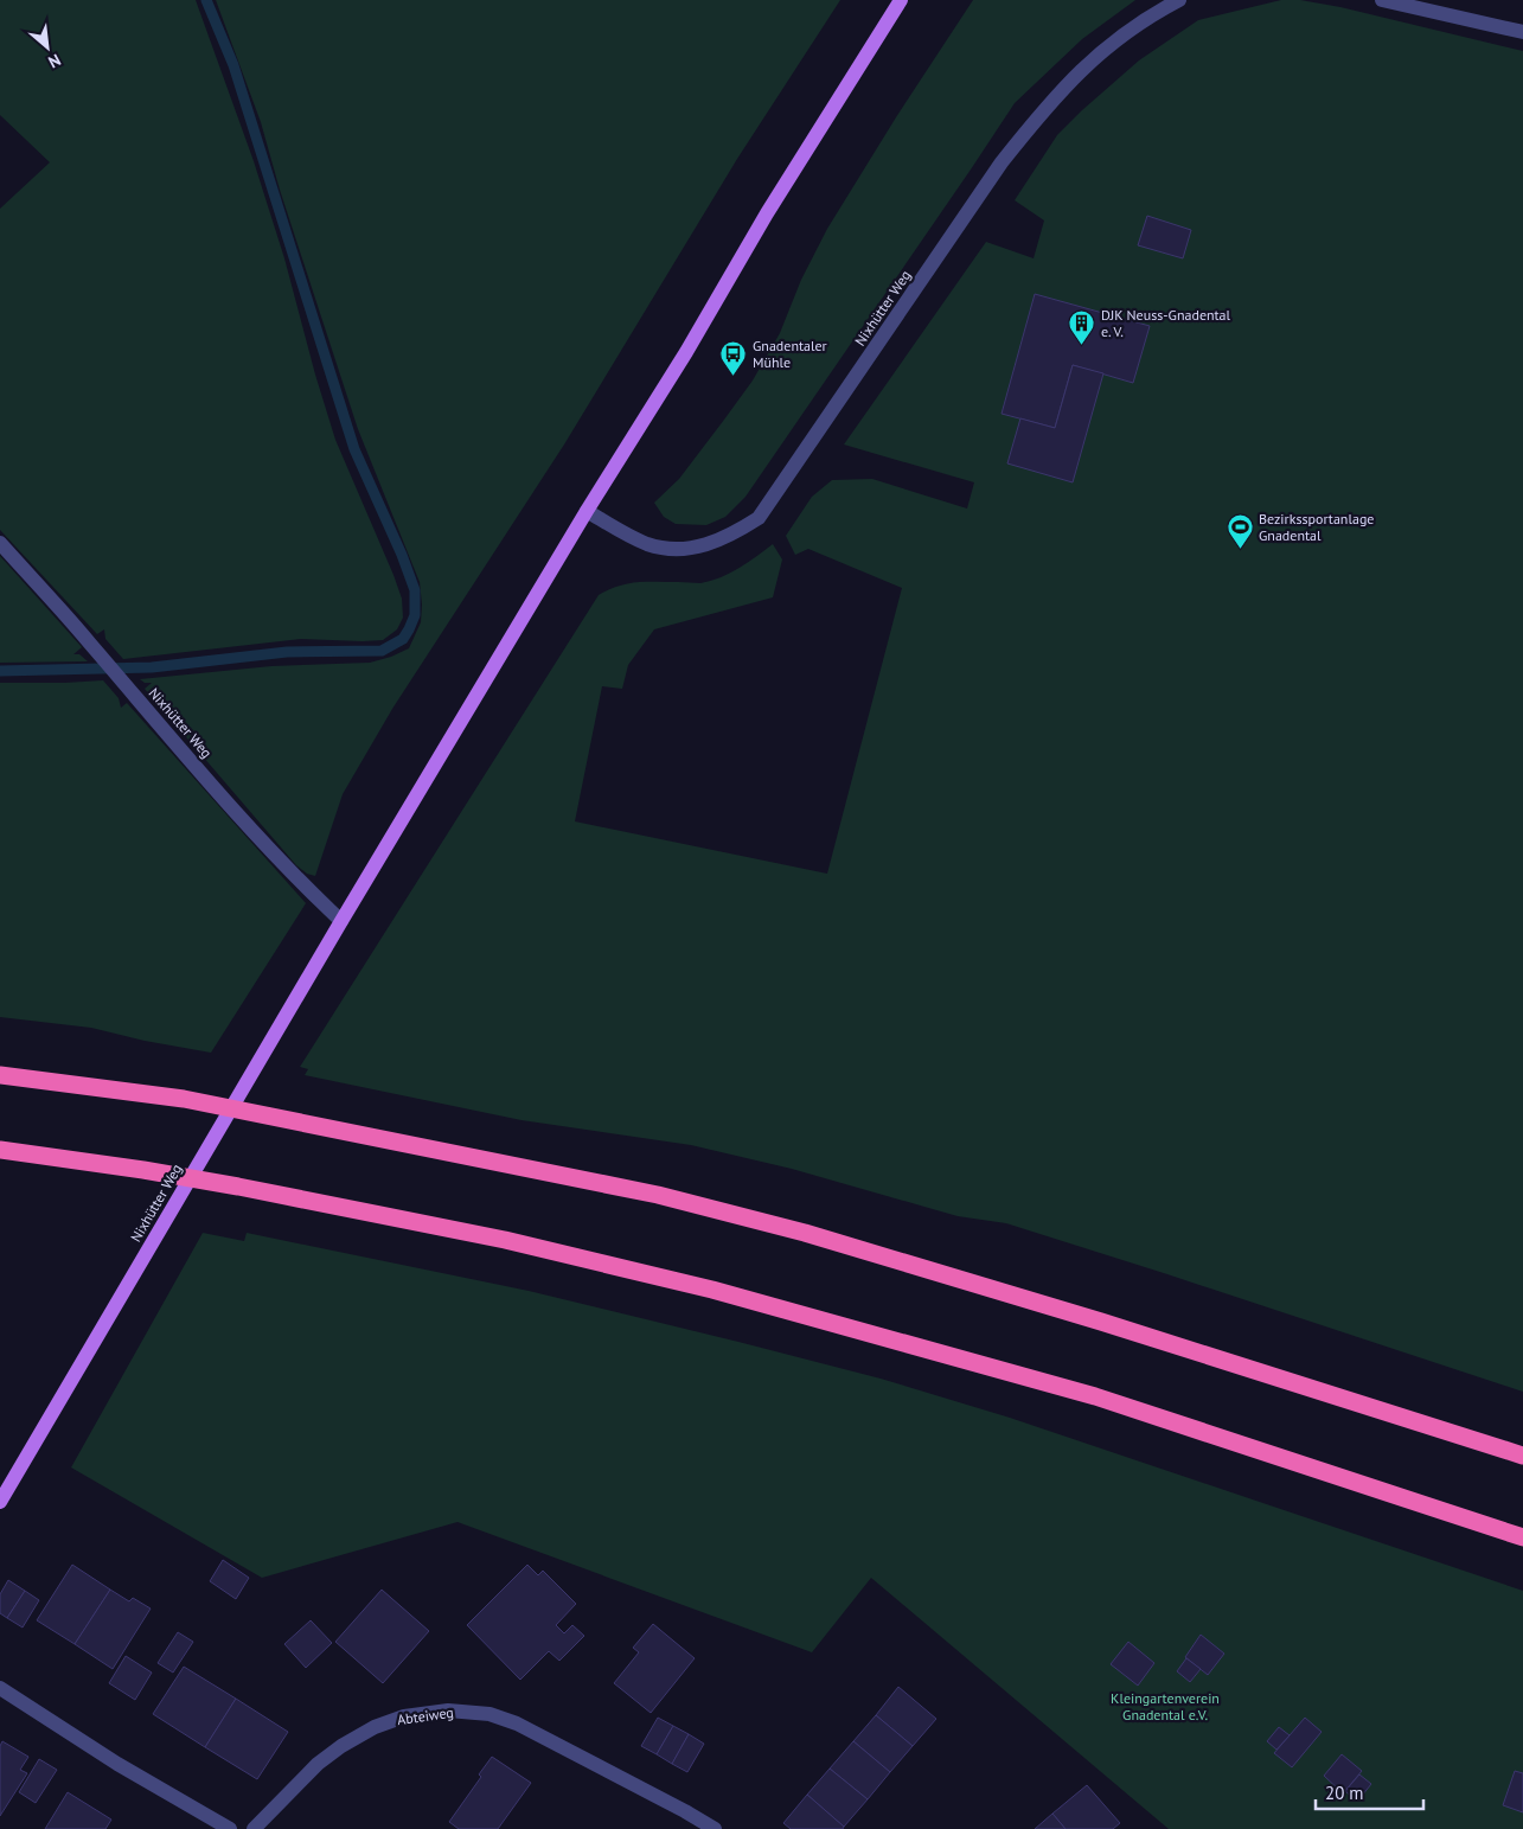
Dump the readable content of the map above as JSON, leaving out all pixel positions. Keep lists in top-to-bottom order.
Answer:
{
  "streets": {
    "main road": ["Nixhütter Weg"],
    "street": ["Abteiweg"]
  },
  "parks": ["Kleingartenverein Gnadental e.V."],
  "places": {
    "building": ["DJK Neuss-Gnadental e. V."],
    "bus stop": ["Gnadentaler Mühle"],
    "sports": ["Bezirkssportanlage Gnadental"]
  },
  "scale_bar": "20 m",
  "north": "bottom right"
}
